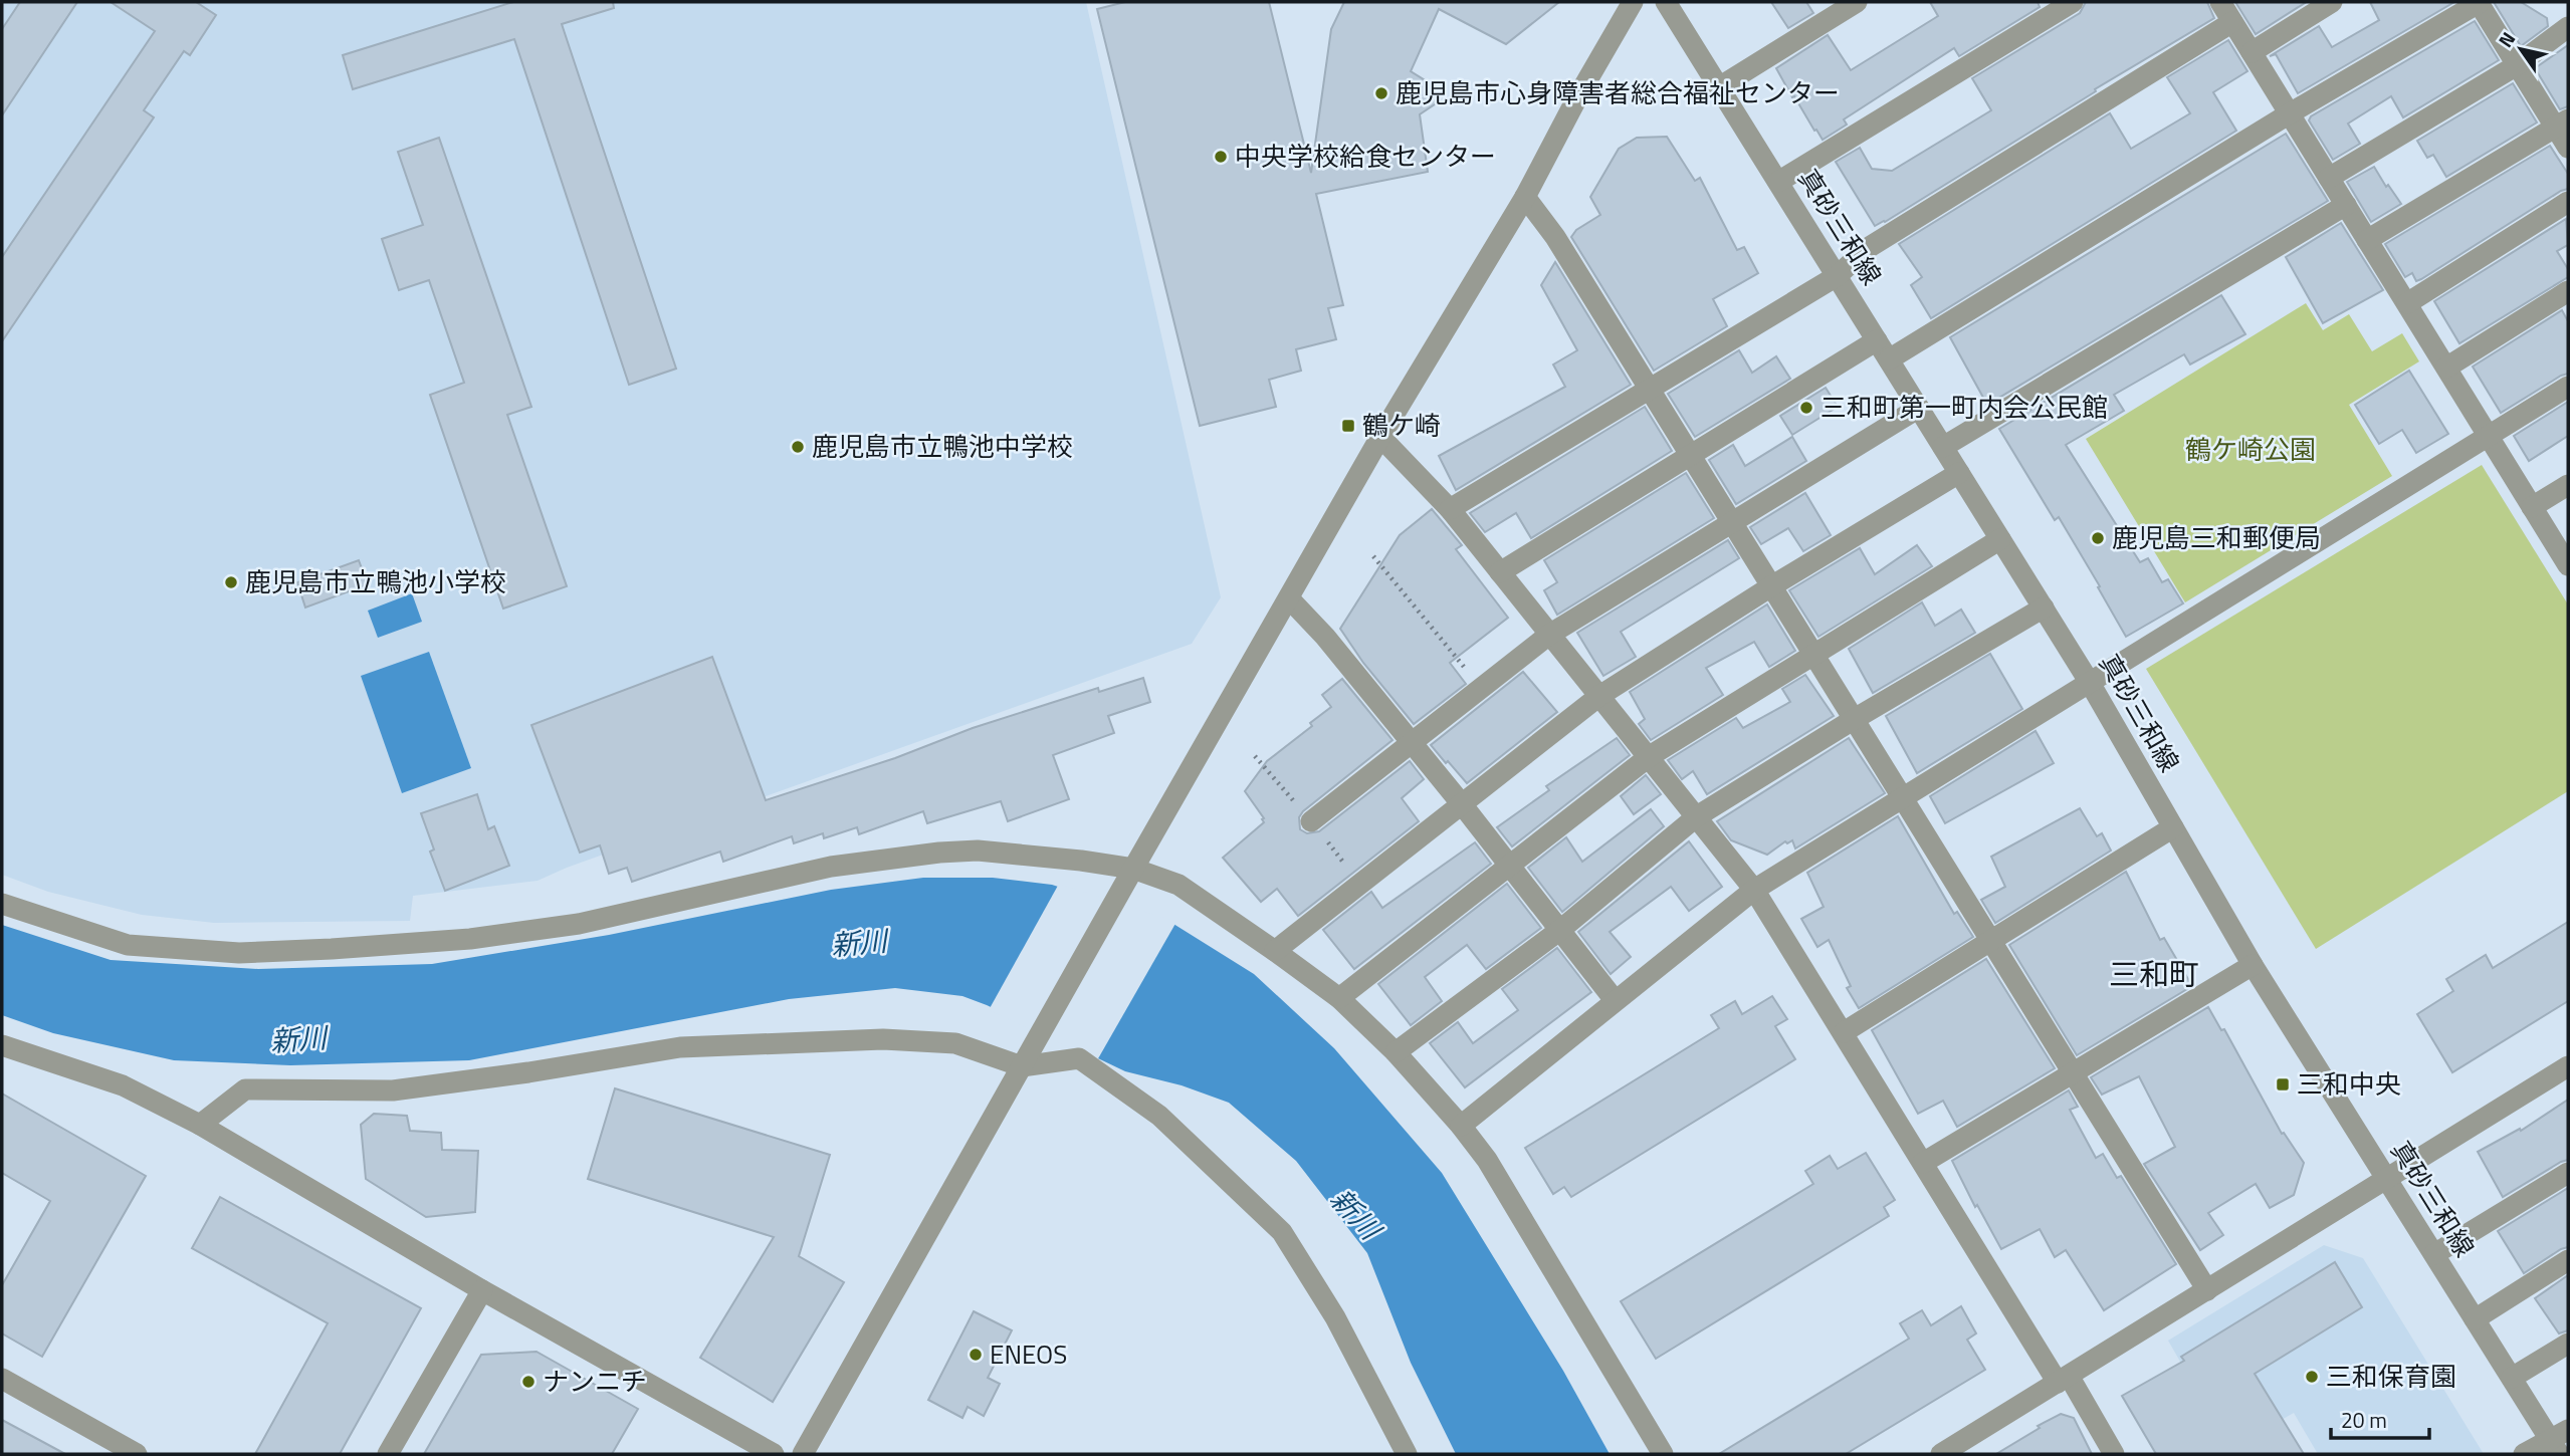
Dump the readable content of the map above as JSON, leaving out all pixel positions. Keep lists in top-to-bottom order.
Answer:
{
  "streets": {
    "street": ["真砂三和線"]
  },
  "districts": ["三和町"],
  "water": ["新川"],
  "parks": ["鶴ケ崎公園"],
  "places": {
    "other": [
      "鹿児島市心身障害者総合福祉センター",
      "中央学校給食センター",
      "三和町第一町内会公民館",
      "鹿児島市立鴨池中学校",
      "鹿児島三和郵便局",
      "鹿児島市立鴨池小学校",
      "ENEOS",
      "三和保育園",
      "ナンニチ"
    ],
    "transit": ["鶴ケ崎", "三和中央"]
  },
  "scale_bar": "20 m",
  "north": "top left"
}
